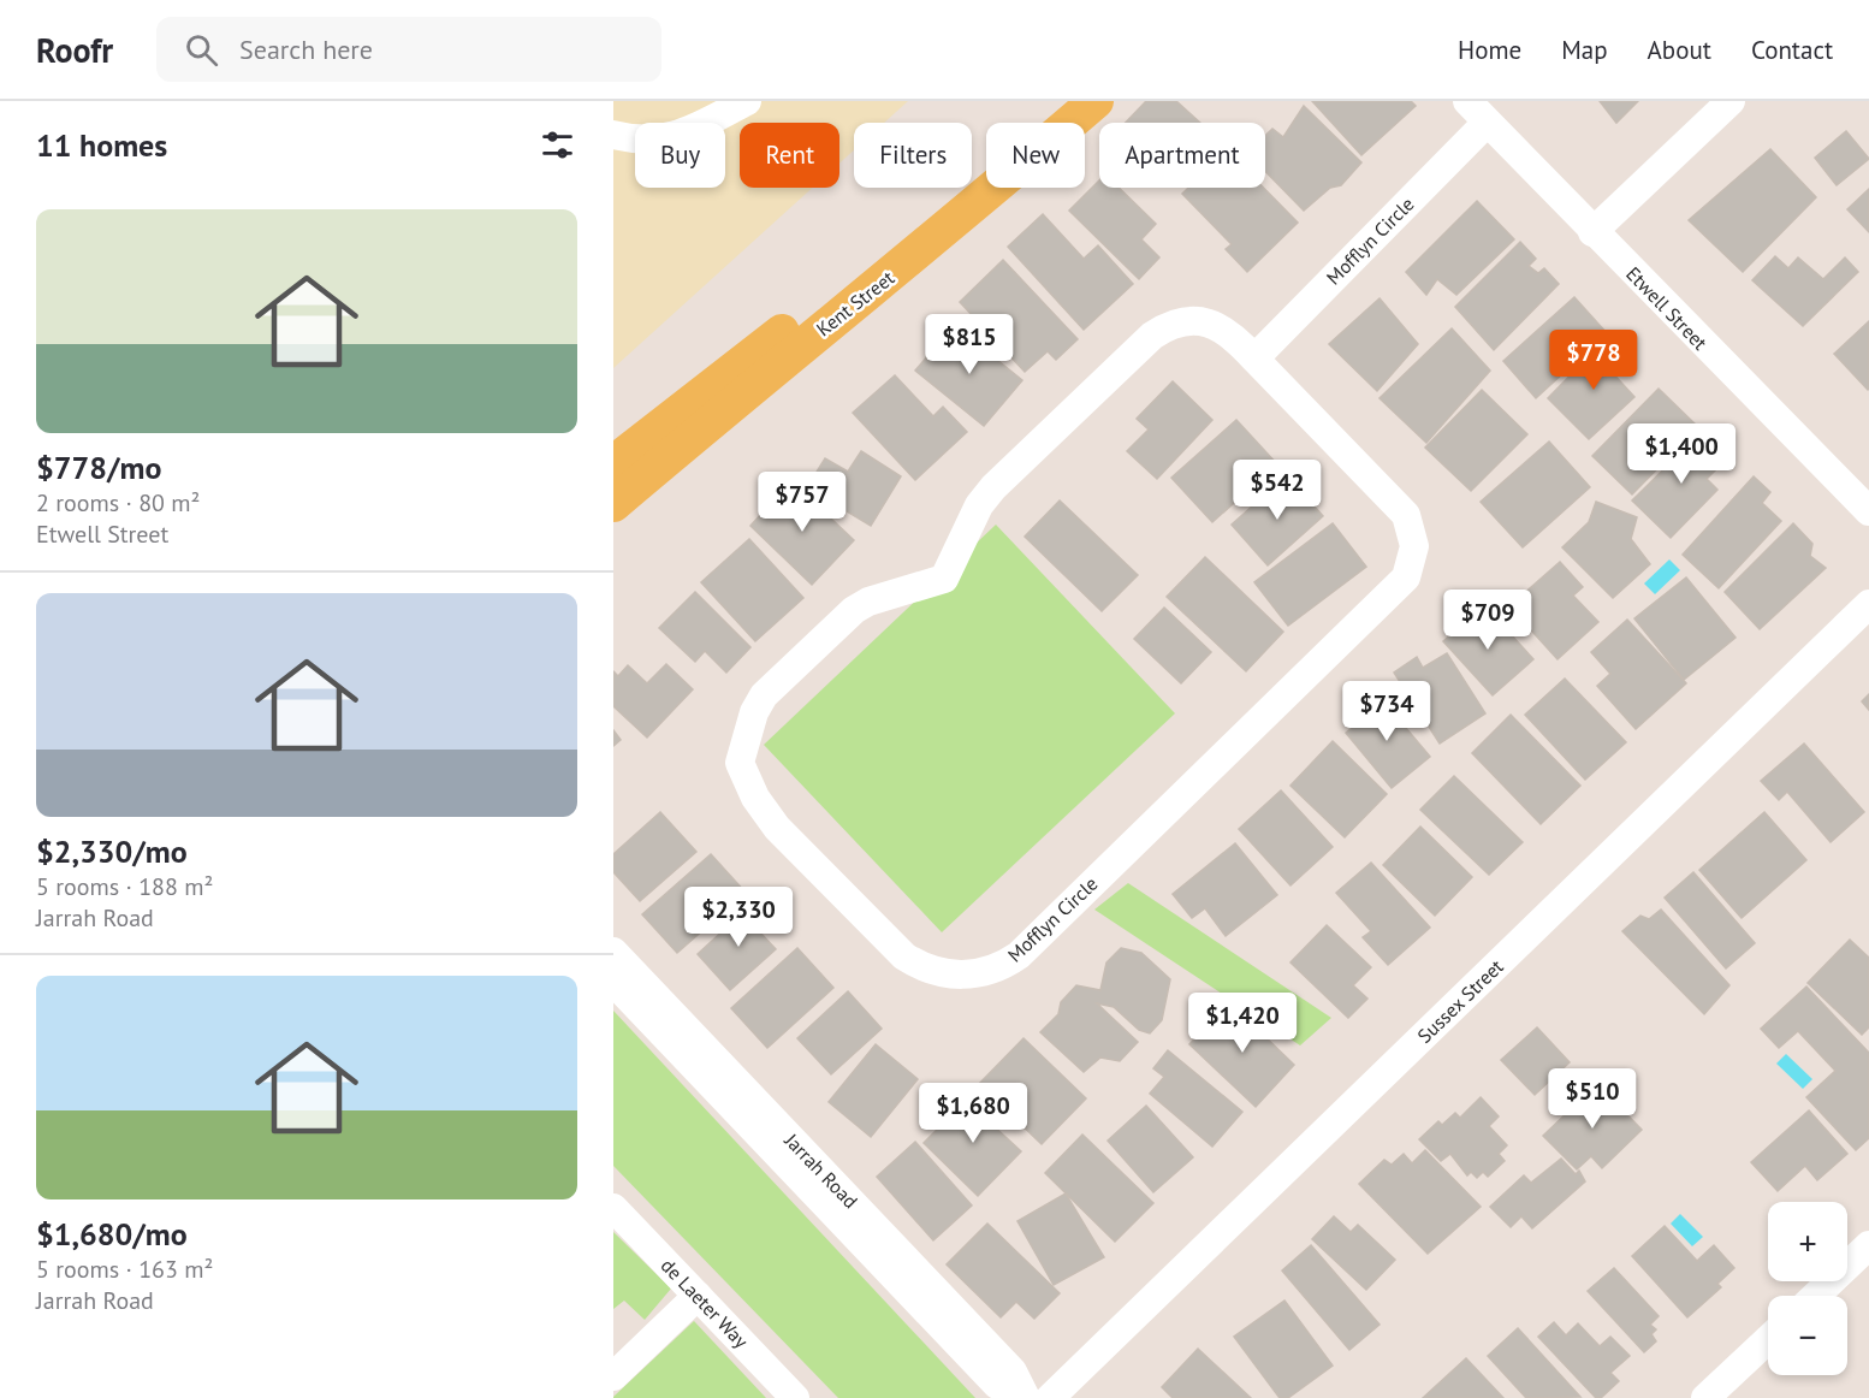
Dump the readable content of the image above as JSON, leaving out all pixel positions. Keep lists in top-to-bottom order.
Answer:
{
  "streets": {
    "main road": ["Kent Street"],
    "street": [
      "Mofflyn Circle",
      "Etwell Street",
      "Sussex Street",
      "Jarrah Road",
      "de Laeter Way"
    ]
  },
  "crossings": [
    ["Mofflyn Circle", "Etwell Street"],
    ["Sussex Street", "Jarrah Road"]
  ],
  "page": {
    "header": "Roofr",
    "search": "Search here",
    "nav": [
      "Home",
      "Map",
      "About",
      "Contact"
    ],
    "heading": "11 homes",
    "chip": [
      "Buy",
      "Rent",
      "Filters",
      "New",
      "Apartment"
    ],
    "list": [
      {
        "name": "$778/mo",
        "note": "2 rooms · 80 m² · Etwell Street"
      },
      {
        "name": "$2,330/mo",
        "note": "5 rooms · 188 m² · Jarrah Road"
      },
      {
        "name": "$1,680/mo",
        "note": "5 rooms · 163 m² · Jarrah Road"
      }
    ],
    "price": [
      "$815",
      "$778",
      "$1,400",
      "$542",
      "$757",
      "$709",
      "$734",
      "$2,330",
      "$1,420",
      "$510",
      "$1,680"
    ],
    "map_buttons": ["+", "−"]
  }
}
